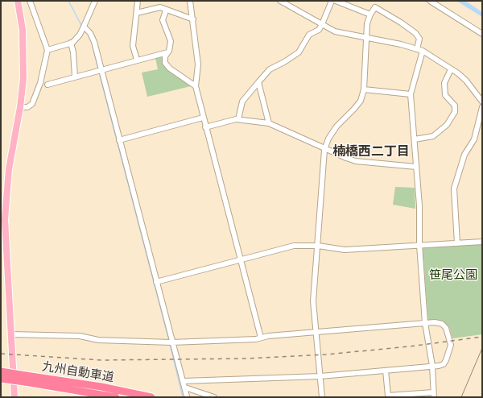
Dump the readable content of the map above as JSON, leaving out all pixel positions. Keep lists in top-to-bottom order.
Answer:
{
  "streets": {
    "highway": ["九州自動車道"]
  },
  "districts": ["楠橋西二丁目"],
  "parks": ["笹尾公園"]
}
